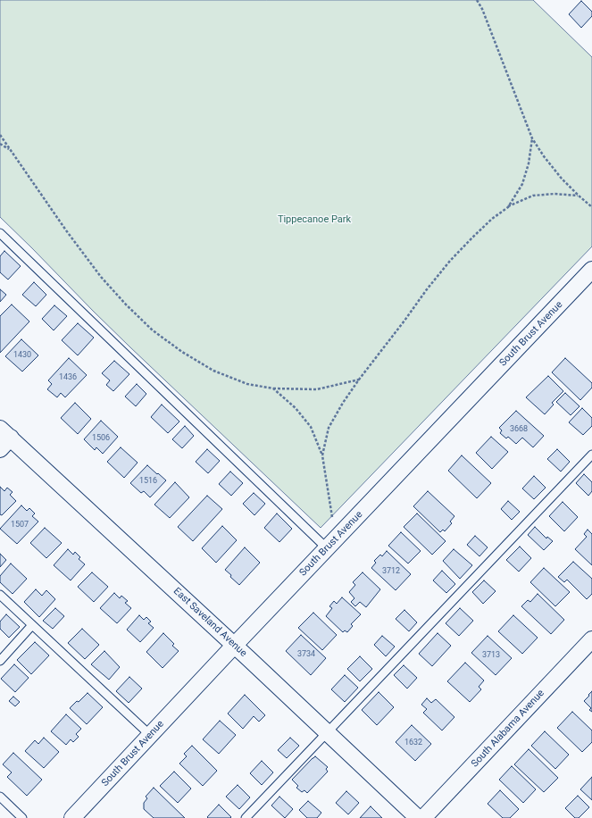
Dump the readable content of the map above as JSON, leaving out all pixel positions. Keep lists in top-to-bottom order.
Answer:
{
  "streets": {
    "street": ["South Brust Avenue", "East Saveland Avenue", "South Alabama Avenue"]
  },
  "crossings": [
    ["South Brust Avenue", "East Saveland Avenue"]
  ],
  "parks": ["Tippecanoe Park"],
  "house_numbers": [
    "1430",
    "1436",
    "3668",
    "1506",
    "1516",
    "1507",
    "3712",
    "3734",
    "3713",
    "1632"
  ]
}
